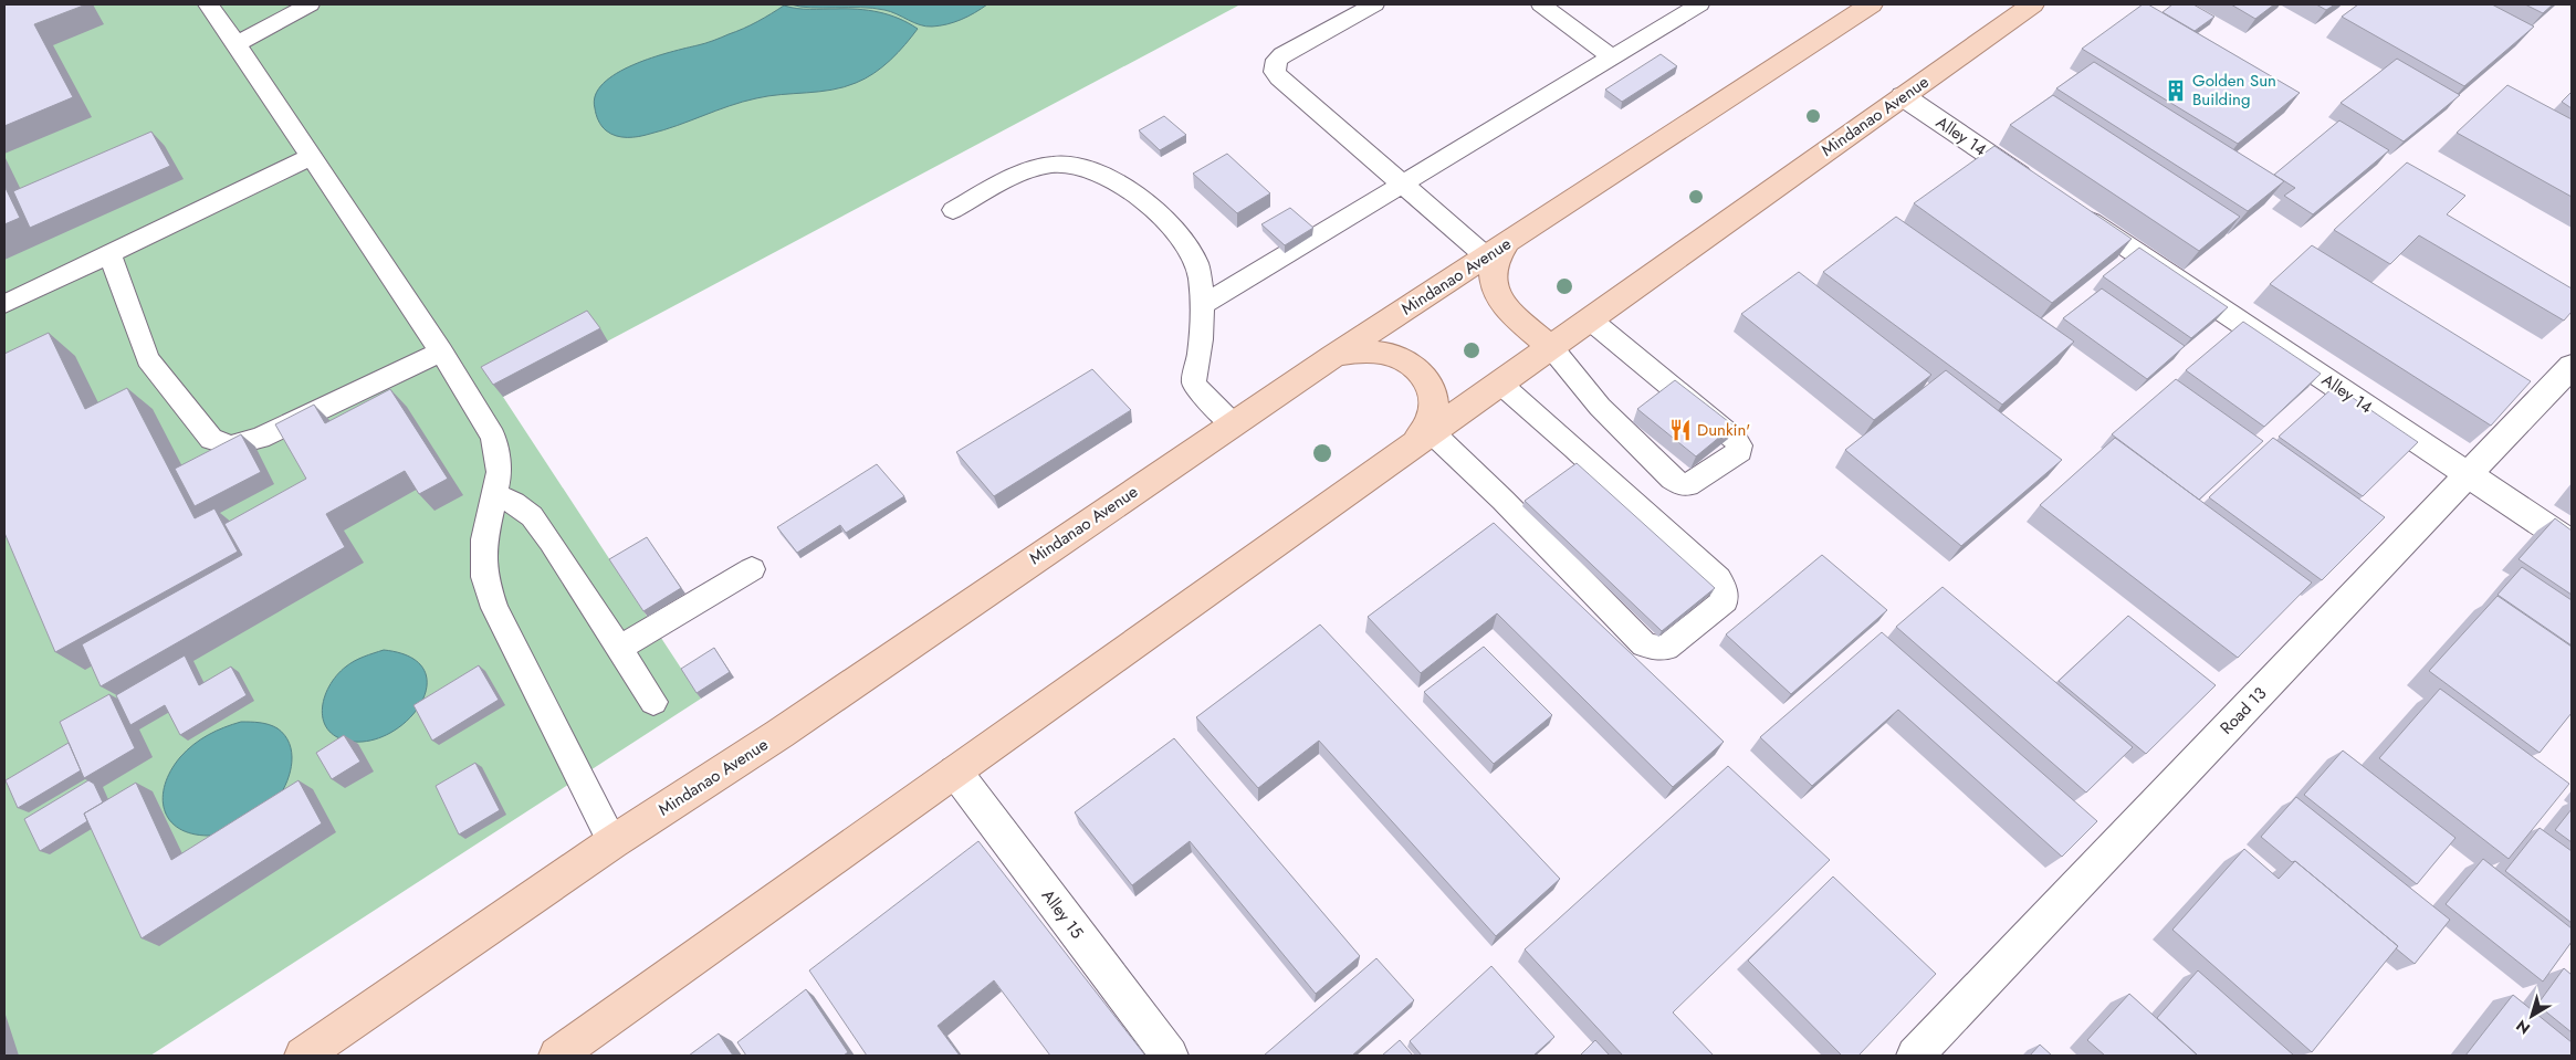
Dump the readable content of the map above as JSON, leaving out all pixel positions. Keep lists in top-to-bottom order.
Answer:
{
  "streets": {
    "main road": ["Mindanao Avenue"],
    "street": ["Alley 14", "Road 13", "Alley 15"]
  },
  "crossings": [
    ["Mindanao Avenue", "Alley 14"],
    ["Mindanao Avenue", "Alley 15"],
    ["Alley 14", "Road 13"]
  ],
  "places": {
    "building": ["Golden Sun Building"],
    "restaurant": ["Dunkin'"]
  },
  "north": "bottom left"
}
